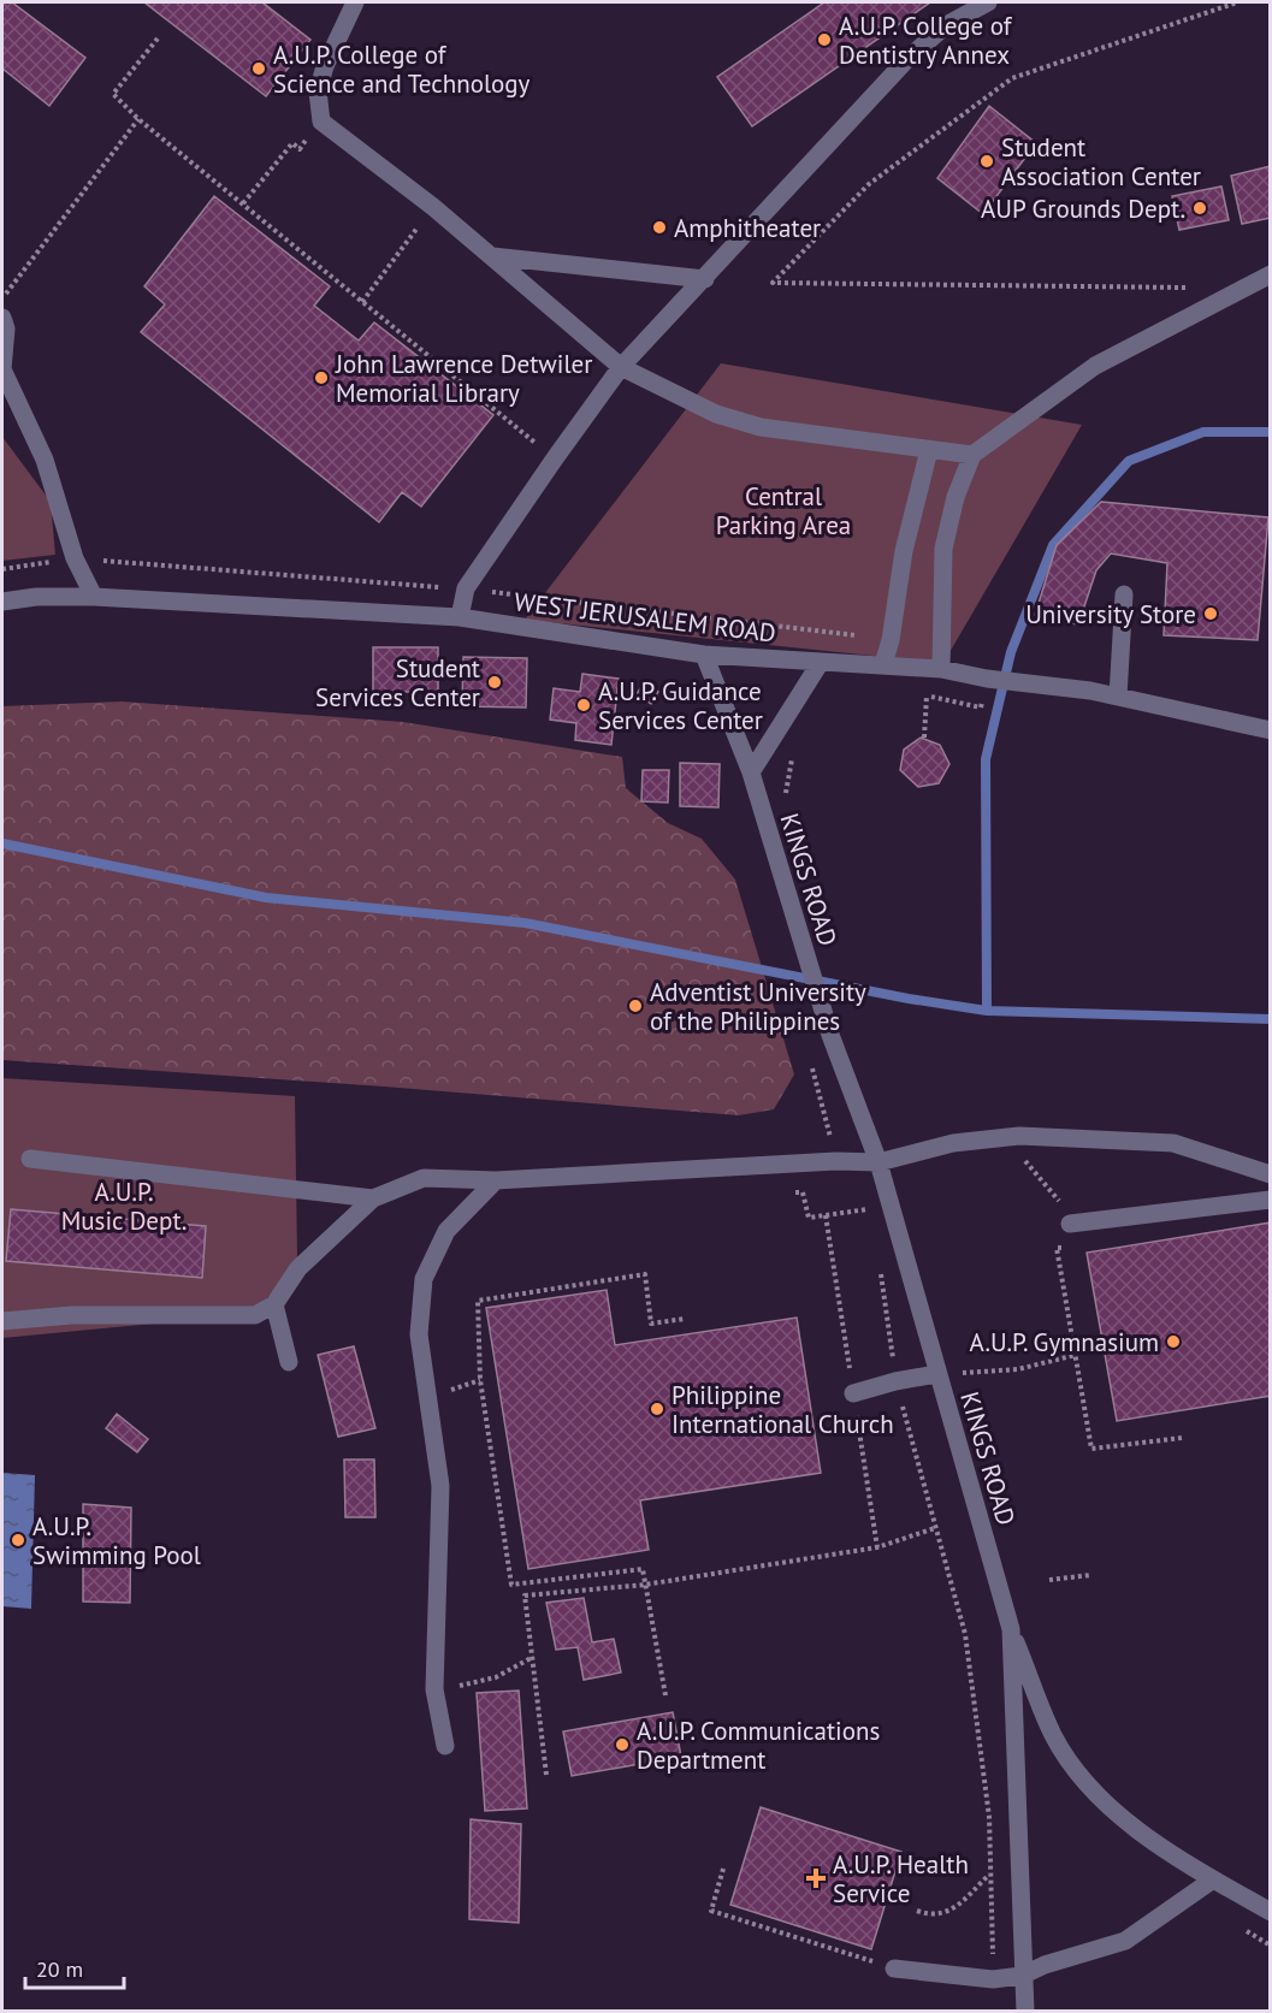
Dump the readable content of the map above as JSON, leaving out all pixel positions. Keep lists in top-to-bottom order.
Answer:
{
  "streets": {
    "lane": ["WEST JERUSALEM ROAD", "KINGS ROAD"]
  },
  "crossings": [
    ["WEST JERUSALEM ROAD", "KINGS ROAD"]
  ],
  "parks": ["Central Parking Area", "A.U.P. Music Dept."],
  "places": {
    "other": [
      "A.U.P. College of Dentistry Annex",
      "A.U.P. College of Science and Technology",
      "Student Association Center",
      "AUP Grounds Dept.",
      "Amphitheater",
      "John Lawrence Detwiler Memorial Library",
      "University Store",
      "Student Services Center",
      "A.U.P. Guidance Services Center",
      "Adventist University of the Philippines",
      "A.U.P. Gymnasium",
      "Philippine International Church",
      "A.U.P. Swimming Pool",
      "A.U.P. Communications Department"
    ],
    "health": ["A.U.P. Health Service"]
  },
  "scale_bar": "20 m"
}
